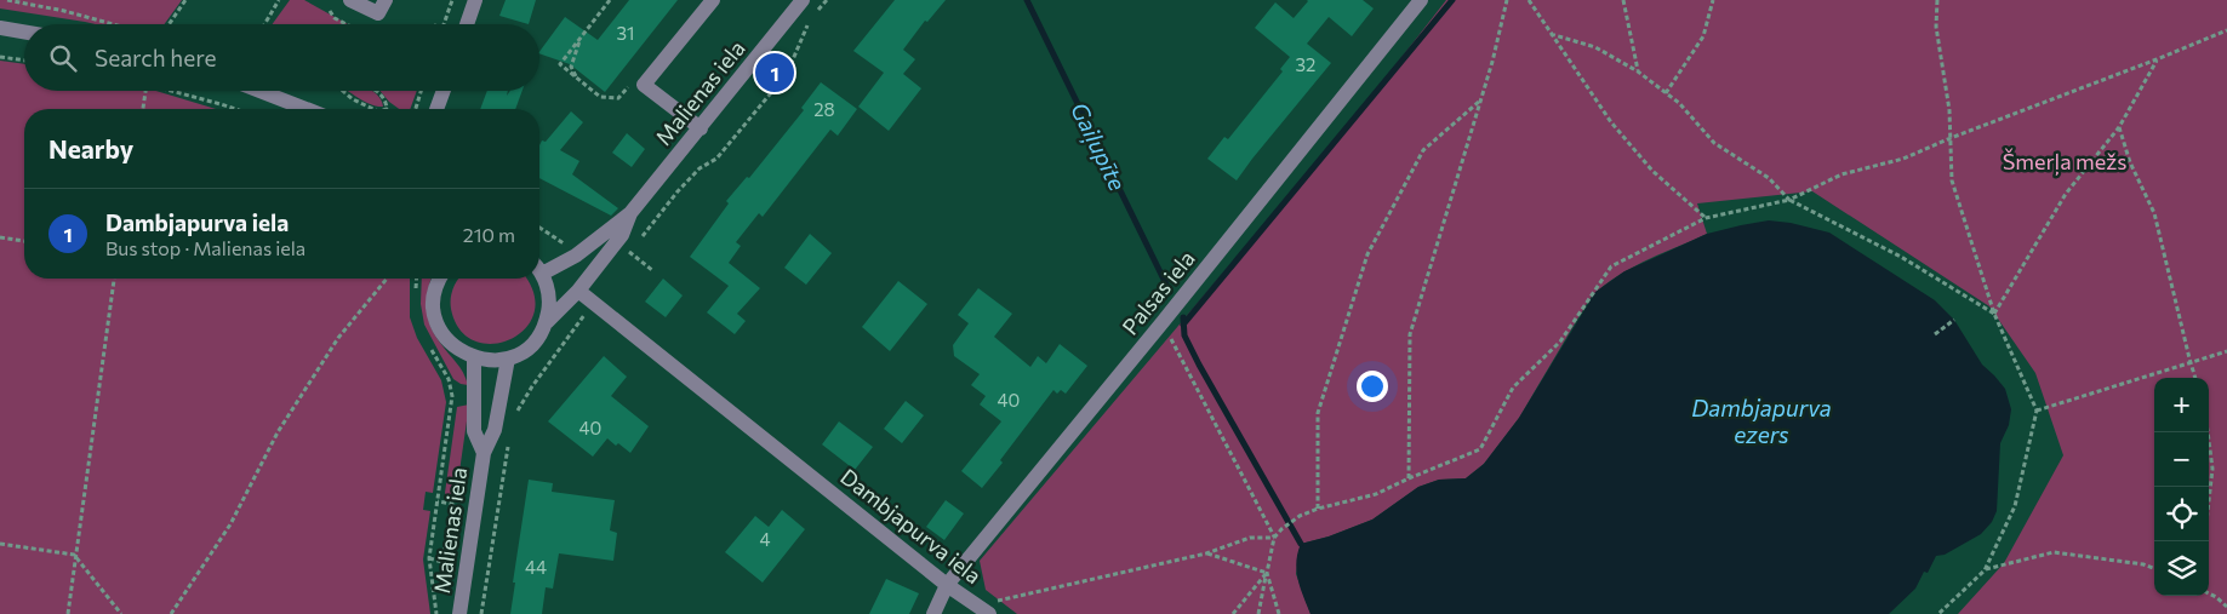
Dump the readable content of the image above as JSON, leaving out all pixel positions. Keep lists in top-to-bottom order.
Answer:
{
  "streets": {
    "street": ["Malienas iela", "Palsas iela", "Dambjapurva iela"]
  },
  "crossings": [
    ["Malienas iela", "Dambjapurva iela"],
    ["Palsas iela", "Dambjapurva iela"]
  ],
  "water": ["Gaiļupīte", "Dambjapurva ezers"],
  "parks": ["Šmerļa mežs"],
  "house_numbers": [
    "31",
    "32",
    "28",
    "40",
    "40",
    "4",
    "44"
  ],
  "page": {
    "search": "Search here",
    "pins": "1",
    "heading": "Nearby",
    "list": [
      {
        "mark": "1",
        "name": "Dambjapurva iela",
        "note": "Bus stop · Malienas iela",
        "value": "210 m"
      }
    ],
    "map_buttons": ["+", "−"]
  }
}
